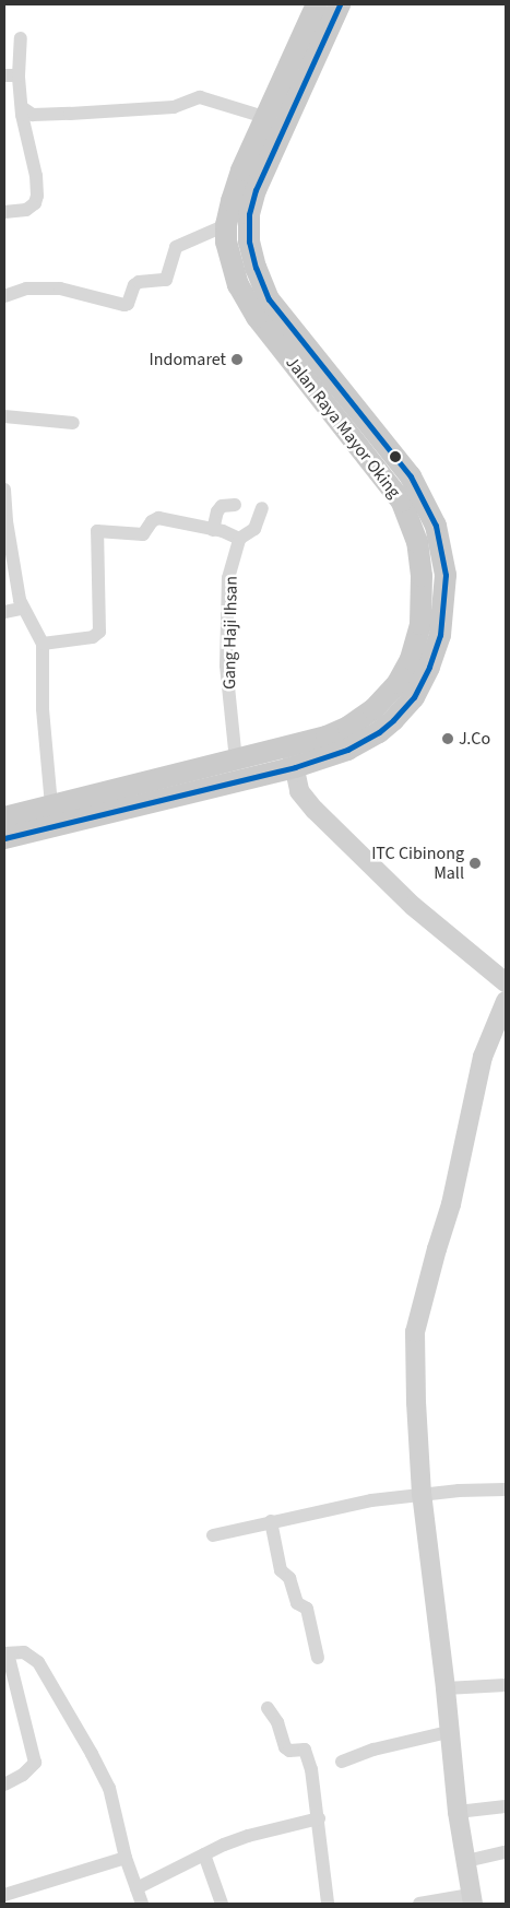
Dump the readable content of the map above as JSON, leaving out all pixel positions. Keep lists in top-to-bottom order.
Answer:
{
  "streets": {
    "main road": ["Jalan Raya Mayor Oking"],
    "street": ["Gang Haji Ihsan"]
  },
  "crossings": [
    ["Jalan Raya Mayor Oking", "Gang Haji Ihsan"]
  ],
  "places": ["Indomaret", "J.Co", "ITC Cibinong Mall"]
}
